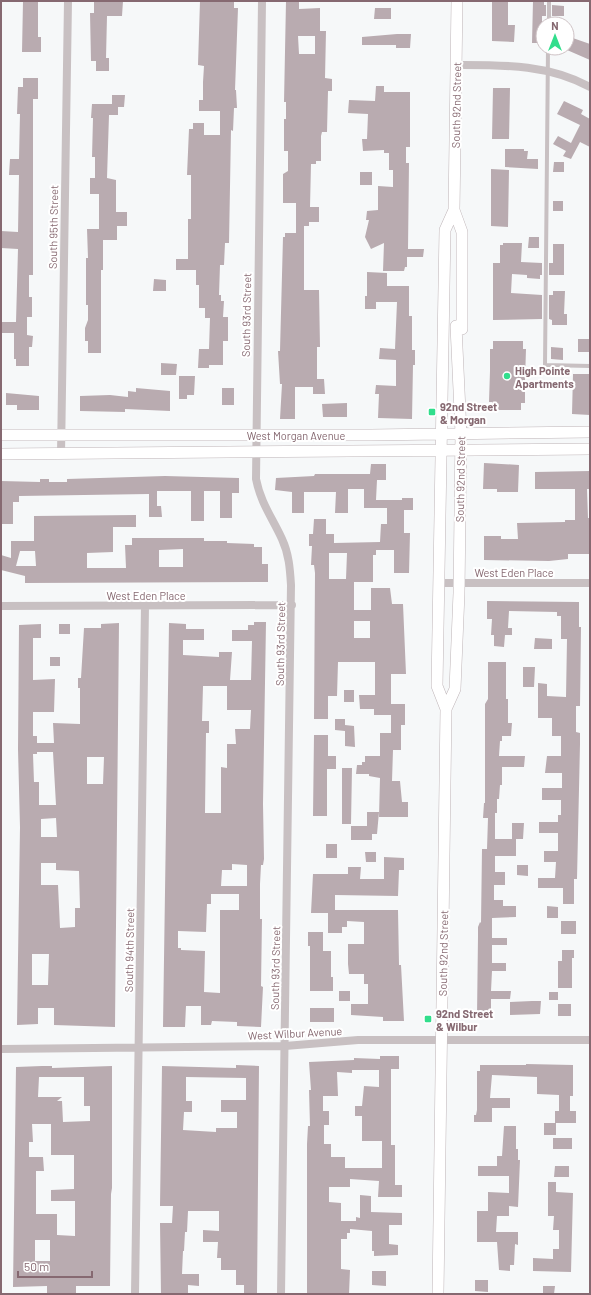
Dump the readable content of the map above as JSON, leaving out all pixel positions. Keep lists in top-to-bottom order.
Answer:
{
  "streets": {
    "main road": ["South 92nd Street", "West Morgan Avenue"],
    "street": [
      "South 95th Street",
      "South 93rd Street",
      "West Eden Place",
      "South 94th Street",
      "West Wilbur Avenue"
    ]
  },
  "crossings": [
    ["South 92nd Street", "West Morgan Avenue"],
    ["South 92nd Street", "West Eden Place"],
    ["South 92nd Street", "West Wilbur Avenue"],
    ["South 95th Street", "West Morgan Avenue"],
    ["South 93rd Street", "West Morgan Avenue"],
    ["South 93rd Street", "West Eden Place"],
    ["South 93rd Street", "West Wilbur Avenue"],
    ["West Eden Place", "South 94th Street"],
    ["South 94th Street", "West Wilbur Avenue"]
  ],
  "places": {
    "other": ["High Pointe Apartments"],
    "transit": ["92nd Street & Morgan", "92nd Street & Wilbur"]
  },
  "scale_bar": "50 m",
  "north": "top"
}
